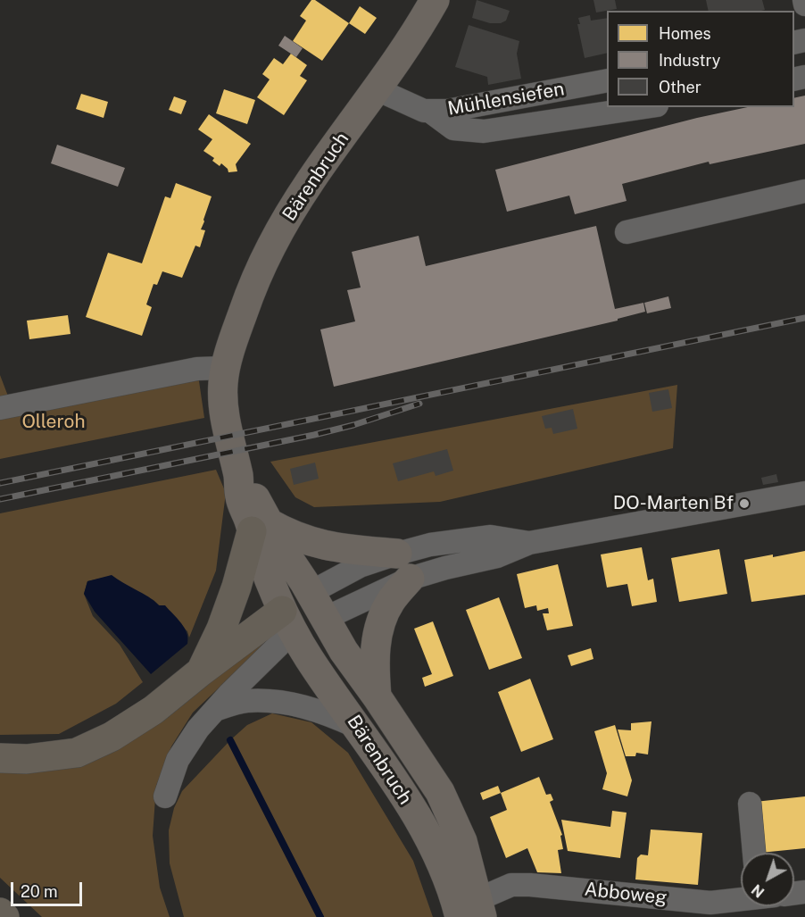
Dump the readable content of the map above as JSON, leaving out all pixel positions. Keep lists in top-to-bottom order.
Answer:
{
  "streets": {
    "main road": ["Bärenbruch"],
    "street": ["Mühlensiefen", "Abboweg"]
  },
  "crossings": [
    ["Mühlensiefen", "Bärenbruch"],
    ["Bärenbruch", "Abboweg"]
  ],
  "parks": ["Olleroh"],
  "places": ["DO-Marten Bf"],
  "legend": ["Homes", "Industry", "Other"],
  "scale_bar": "20 m",
  "north": "bottom left"
}
